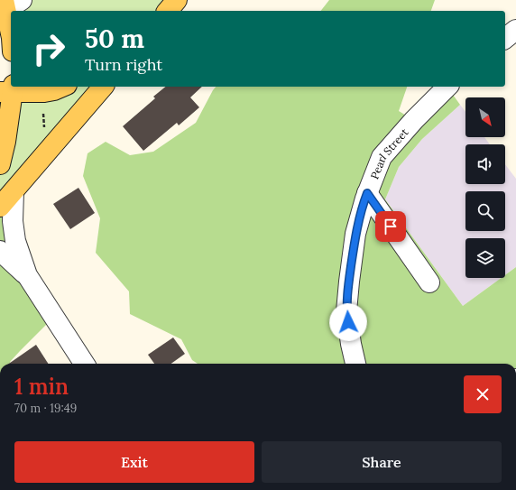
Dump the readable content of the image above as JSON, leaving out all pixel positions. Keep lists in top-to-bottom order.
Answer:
{
  "streets": {
    "street": ["Pearl Street"]
  },
  "north": "bottom right",
  "page": {
    "turn": ["50 m", "Turn right"],
    "heading": ["1 min", "70 m · 19:49"],
    "buttons": ["Exit", "Share"]
  }
}
